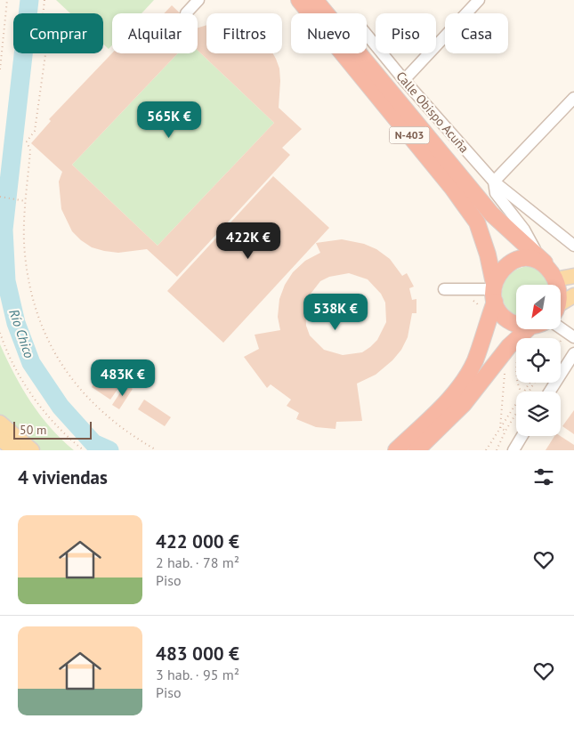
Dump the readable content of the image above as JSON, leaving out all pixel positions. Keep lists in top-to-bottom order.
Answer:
{
  "streets": {
    "highway": ["N-403"],
    "street": ["Calle Obispo Acuña"]
  },
  "crossings": [
    ["Calle Obispo Acuña", "N-403"]
  ],
  "water": ["Río Chico"],
  "scale_bar": "50 m",
  "north": "bottom left",
  "page": {
    "chip": [
      "Comprar",
      "Alquilar",
      "Filtros",
      "Nuevo",
      "Piso",
      "Casa"
    ],
    "price": [
      "565K €",
      "422K €",
      "538K €",
      "483K €"
    ],
    "scale": "50 m",
    "heading": "4 viviendas",
    "list": [
      {
        "name": "422 000 €",
        "note": "2 hab. · 78 m² · Piso"
      },
      {
        "name": "483 000 €",
        "note": "3 hab. · 95 m² · Piso"
      }
    ]
  }
}
